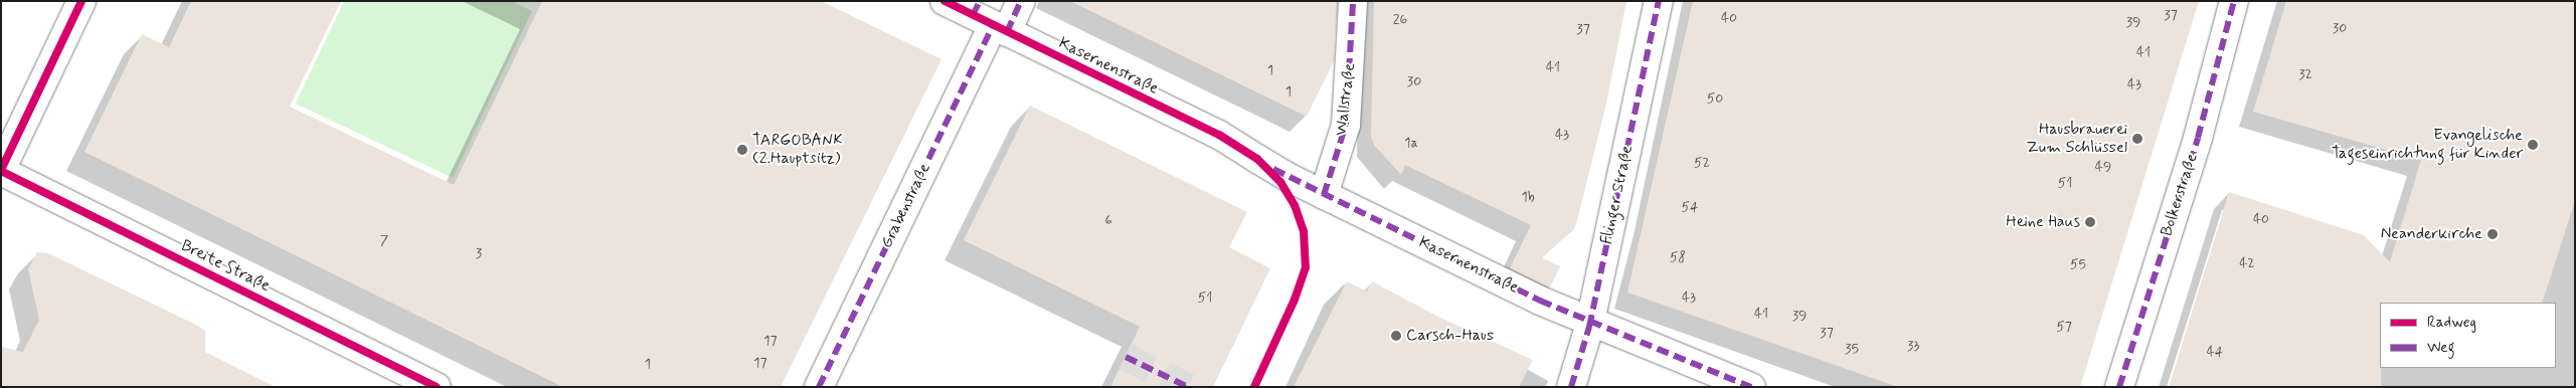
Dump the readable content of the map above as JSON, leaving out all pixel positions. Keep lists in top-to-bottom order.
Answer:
{
  "streets": {
    "street": [
      "Kasernenstraße",
      "Wallstraße",
      "Flinger Straße",
      "Bolkerstraße",
      "Grabenstraße",
      "Breite Straße"
    ]
  },
  "crossings": [
    ["Kasernenstraße", "Wallstraße"],
    ["Kasernenstraße", "Flinger Straße"],
    ["Kasernenstraße", "Grabenstraße"]
  ],
  "places": [
    "Hausbrauerei Zum Schlüssel",
    "Evangelische Tageseinrichtung für Kinder",
    "TARGOBANK (2.Hauptsitz)",
    "Heine Haus",
    "Neanderkirche",
    "Carsch-Haus"
  ],
  "house_numbers": [
    "37",
    "40",
    "26",
    "39",
    "30",
    "37",
    "41",
    "41",
    "1",
    "32",
    "30",
    "43",
    "1",
    "50",
    "43",
    "1a",
    "52",
    "49",
    "51",
    "1b",
    "54",
    "40",
    "6",
    "7",
    "3",
    "58",
    "42",
    "55",
    "51",
    "43",
    "41",
    "39",
    "57",
    "37",
    "17",
    "33",
    "35",
    "44",
    "17",
    "1"
  ],
  "legend": ["Radweg", "Weg"]
}
